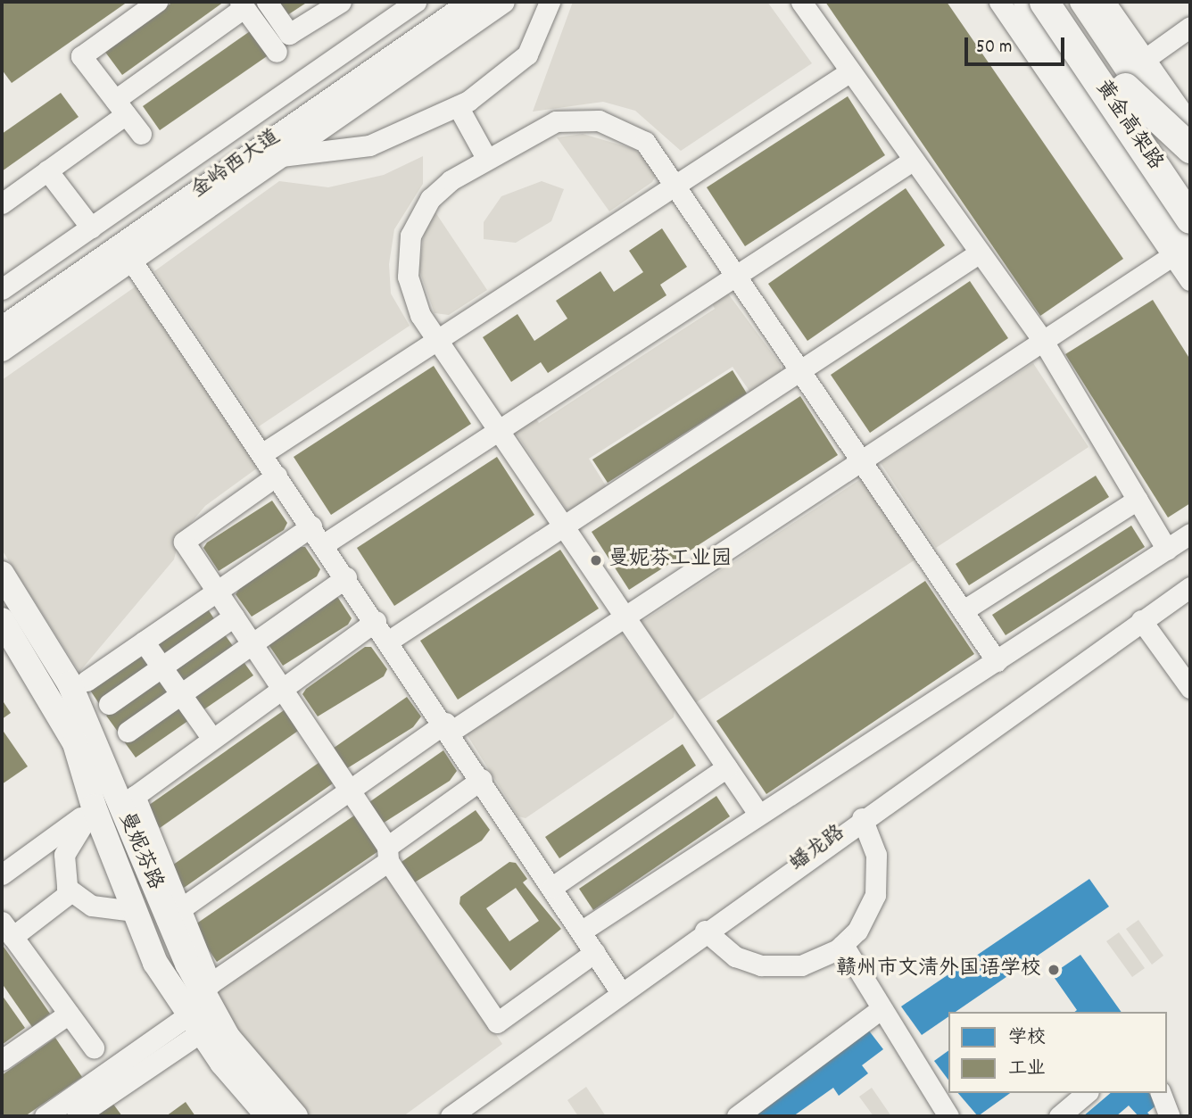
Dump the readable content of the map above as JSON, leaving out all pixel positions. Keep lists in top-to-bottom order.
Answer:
{
  "streets": {
    "highway": ["黄金高架路"],
    "main road": ["金岭西大道", "曼妮芬路"],
    "street": ["蟠龙路"]
  },
  "places": ["曼妮芬工业园", "赣州市文清外国语学校"],
  "legend": ["学校", "工业"],
  "scale_bar": "50 m"
}
